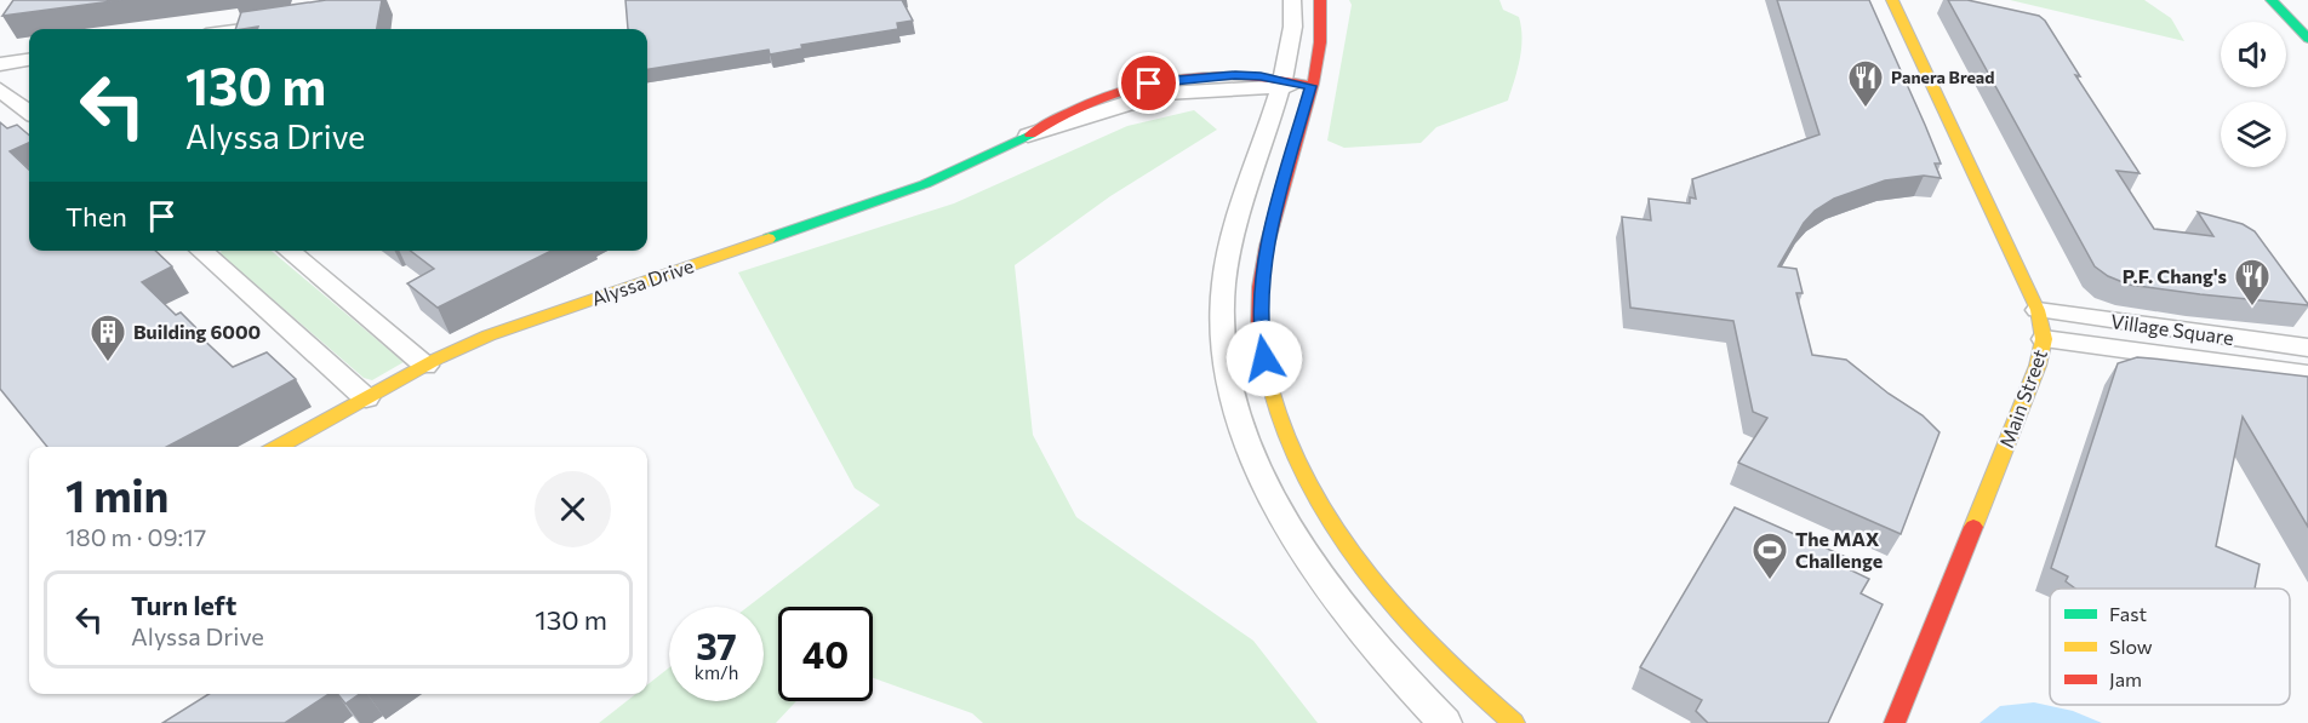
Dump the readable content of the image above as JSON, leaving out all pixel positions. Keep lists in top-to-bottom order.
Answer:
{
  "streets": {
    "main road": ["Alyssa Drive", "Main Street"],
    "street": ["Village Square"]
  },
  "crossings": [
    ["Village Square", "Main Street"]
  ],
  "places": {
    "restaurant": ["Panera Bread", "P.F. Chang's"],
    "building": ["Building 6000"],
    "sports": ["The MAX Challenge"]
  },
  "legend": ["Fast", "Slow", "Jam"],
  "page": {
    "turn": ["130 m", "Alyssa Drive"],
    "then": "Then",
    "heading": ["1 min", "180 m · 09:17"],
    "list": [
      {
        "name": "Turn left",
        "note": "Alyssa Drive",
        "value": "130 m"
      }
    ],
    "speed": "37 km/h",
    "limit": "40"
  }
}
